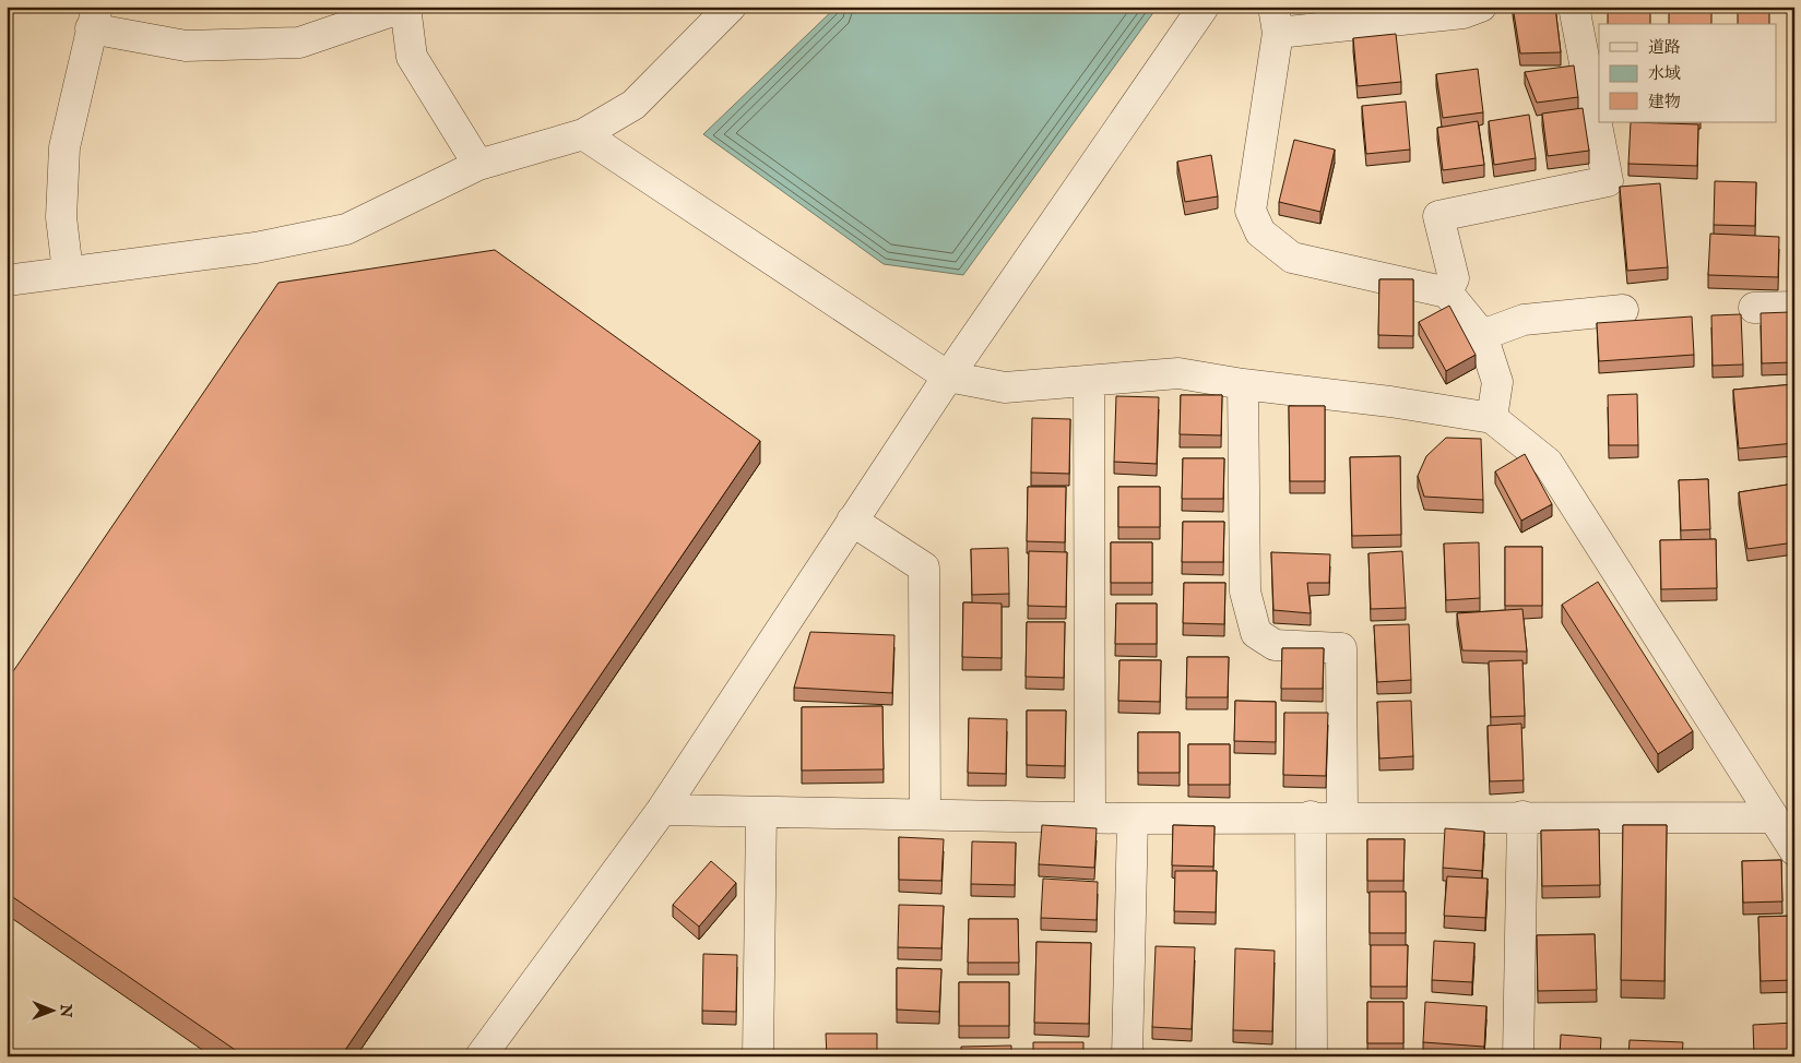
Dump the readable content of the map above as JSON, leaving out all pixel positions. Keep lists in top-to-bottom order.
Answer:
{
  "legend": ["道路", "水域", "建物"],
  "north": "right"
}
